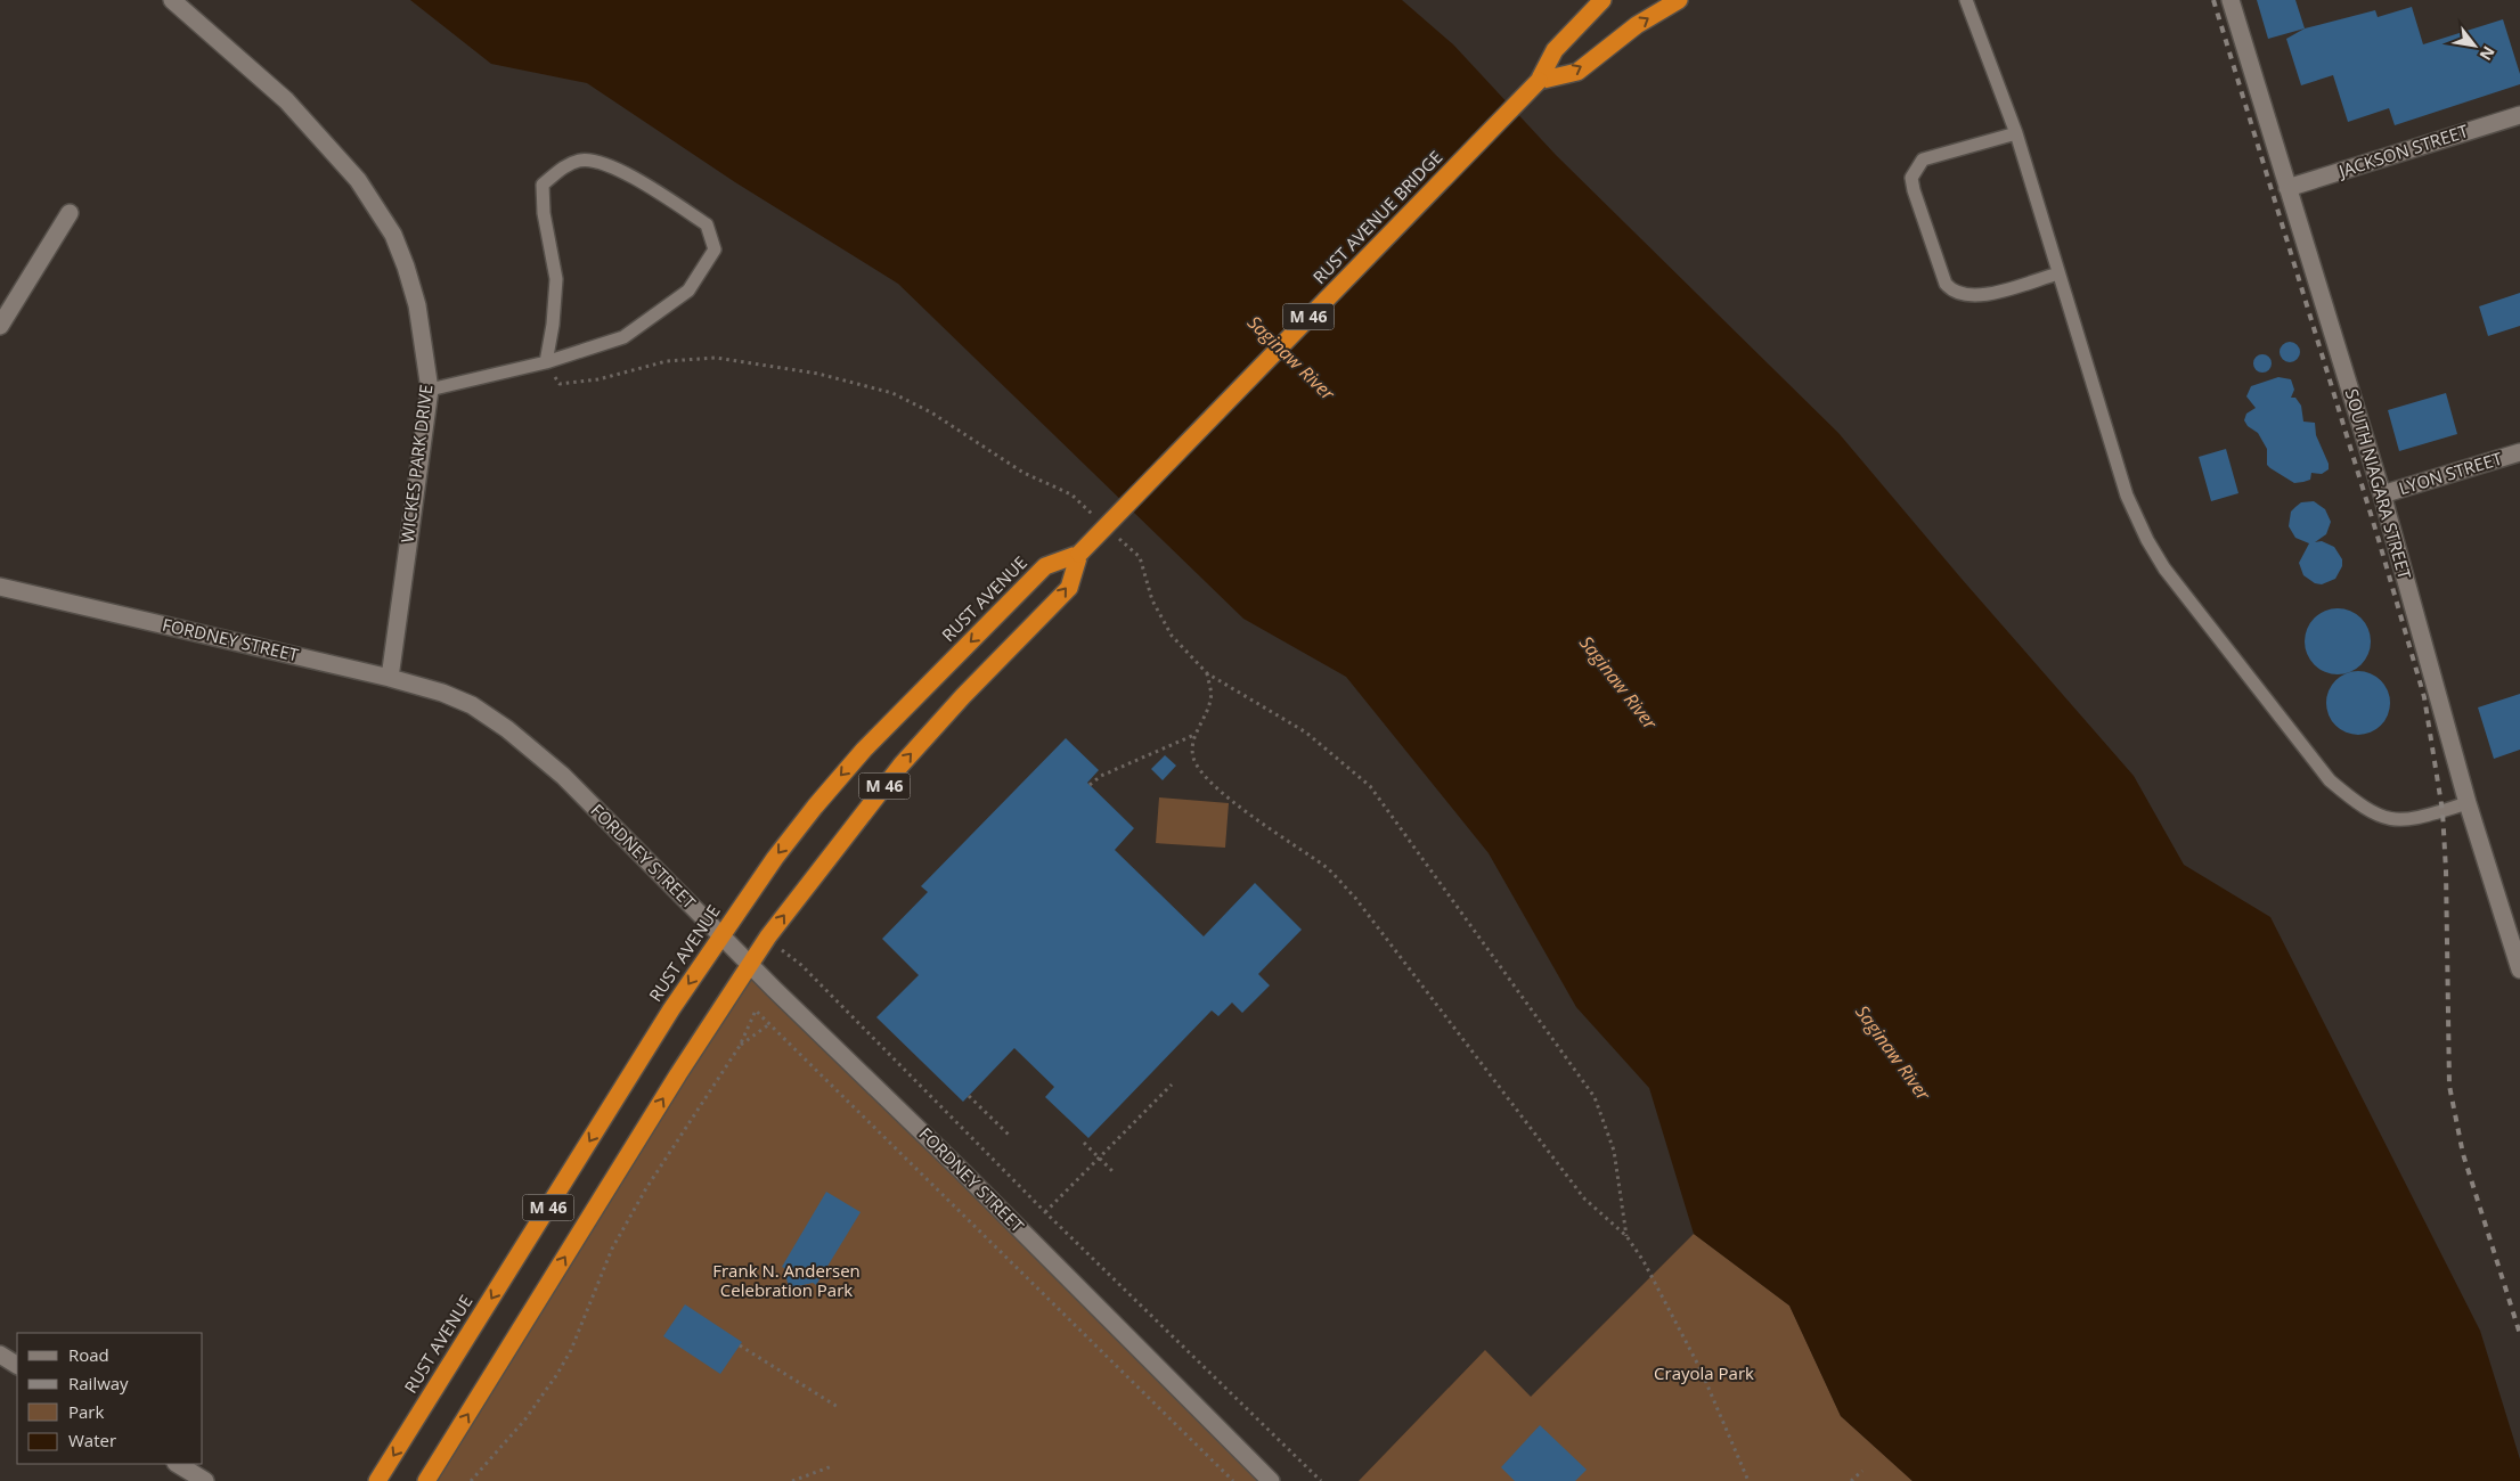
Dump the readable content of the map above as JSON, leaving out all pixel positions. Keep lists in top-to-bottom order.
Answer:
{
  "streets": {
    "highway": ["RUST AVENUE BRIDGE", "M 46", "RUST AVENUE"],
    "street": [
      "JACKSON STREET",
      "WICKES PARK DRIVE",
      "LYON STREET",
      "SOUTH NIAGARA STREET",
      "FORDNEY STREET"
    ]
  },
  "crossings": [
    ["JACKSON STREET", "SOUTH NIAGARA STREET"],
    ["RUST AVENUE BRIDGE", "M 46"],
    ["RUST AVENUE BRIDGE", "RUST AVENUE"],
    ["M 46", "RUST AVENUE"],
    ["M 46", "FORDNEY STREET"],
    ["WICKES PARK DRIVE", "FORDNEY STREET"],
    ["LYON STREET", "SOUTH NIAGARA STREET"],
    ["RUST AVENUE", "FORDNEY STREET"]
  ],
  "water": ["Saginaw River"],
  "parks": ["Frank N. Andersen Celebration Park", "Crayola Park"],
  "legend": [
    "Road",
    "Railway",
    "Park",
    "Water"
  ],
  "north": "bottom right"
}
